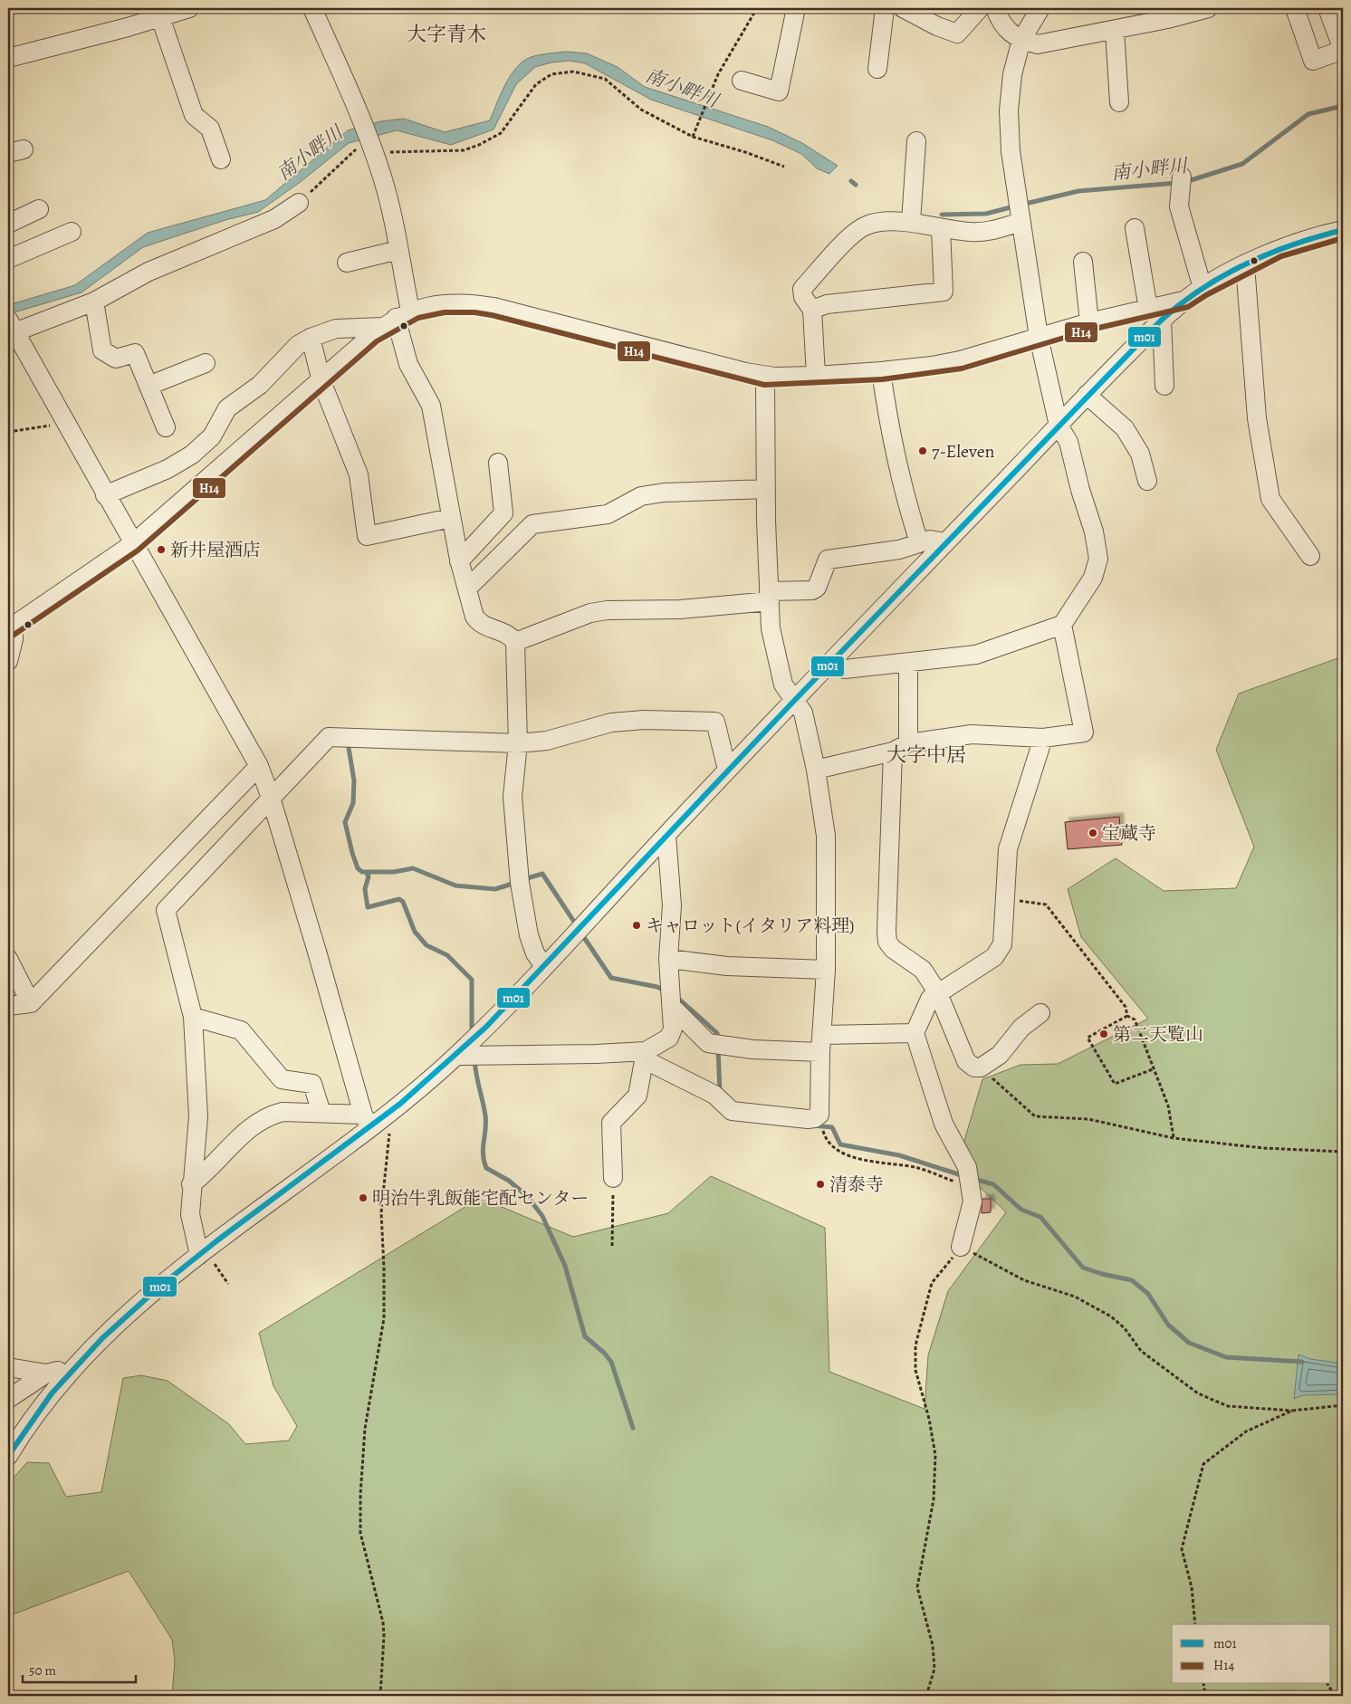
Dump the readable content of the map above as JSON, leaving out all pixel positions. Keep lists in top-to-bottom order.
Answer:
{
  "districts": ["大字青木", "大字中居"],
  "water": ["南小畔川"],
  "places": [
    "7-Eleven",
    "新井屋酒店",
    "宝蔵寺",
    "キャロット(イタリア料理)",
    "第二天覧山",
    "清泰寺",
    "明治牛乳飯能宅配センター"
  ],
  "lines": ["transit line m01", "transit line H14"],
  "legend": ["m01", "H14"],
  "scale_bar": "50 m"
}
